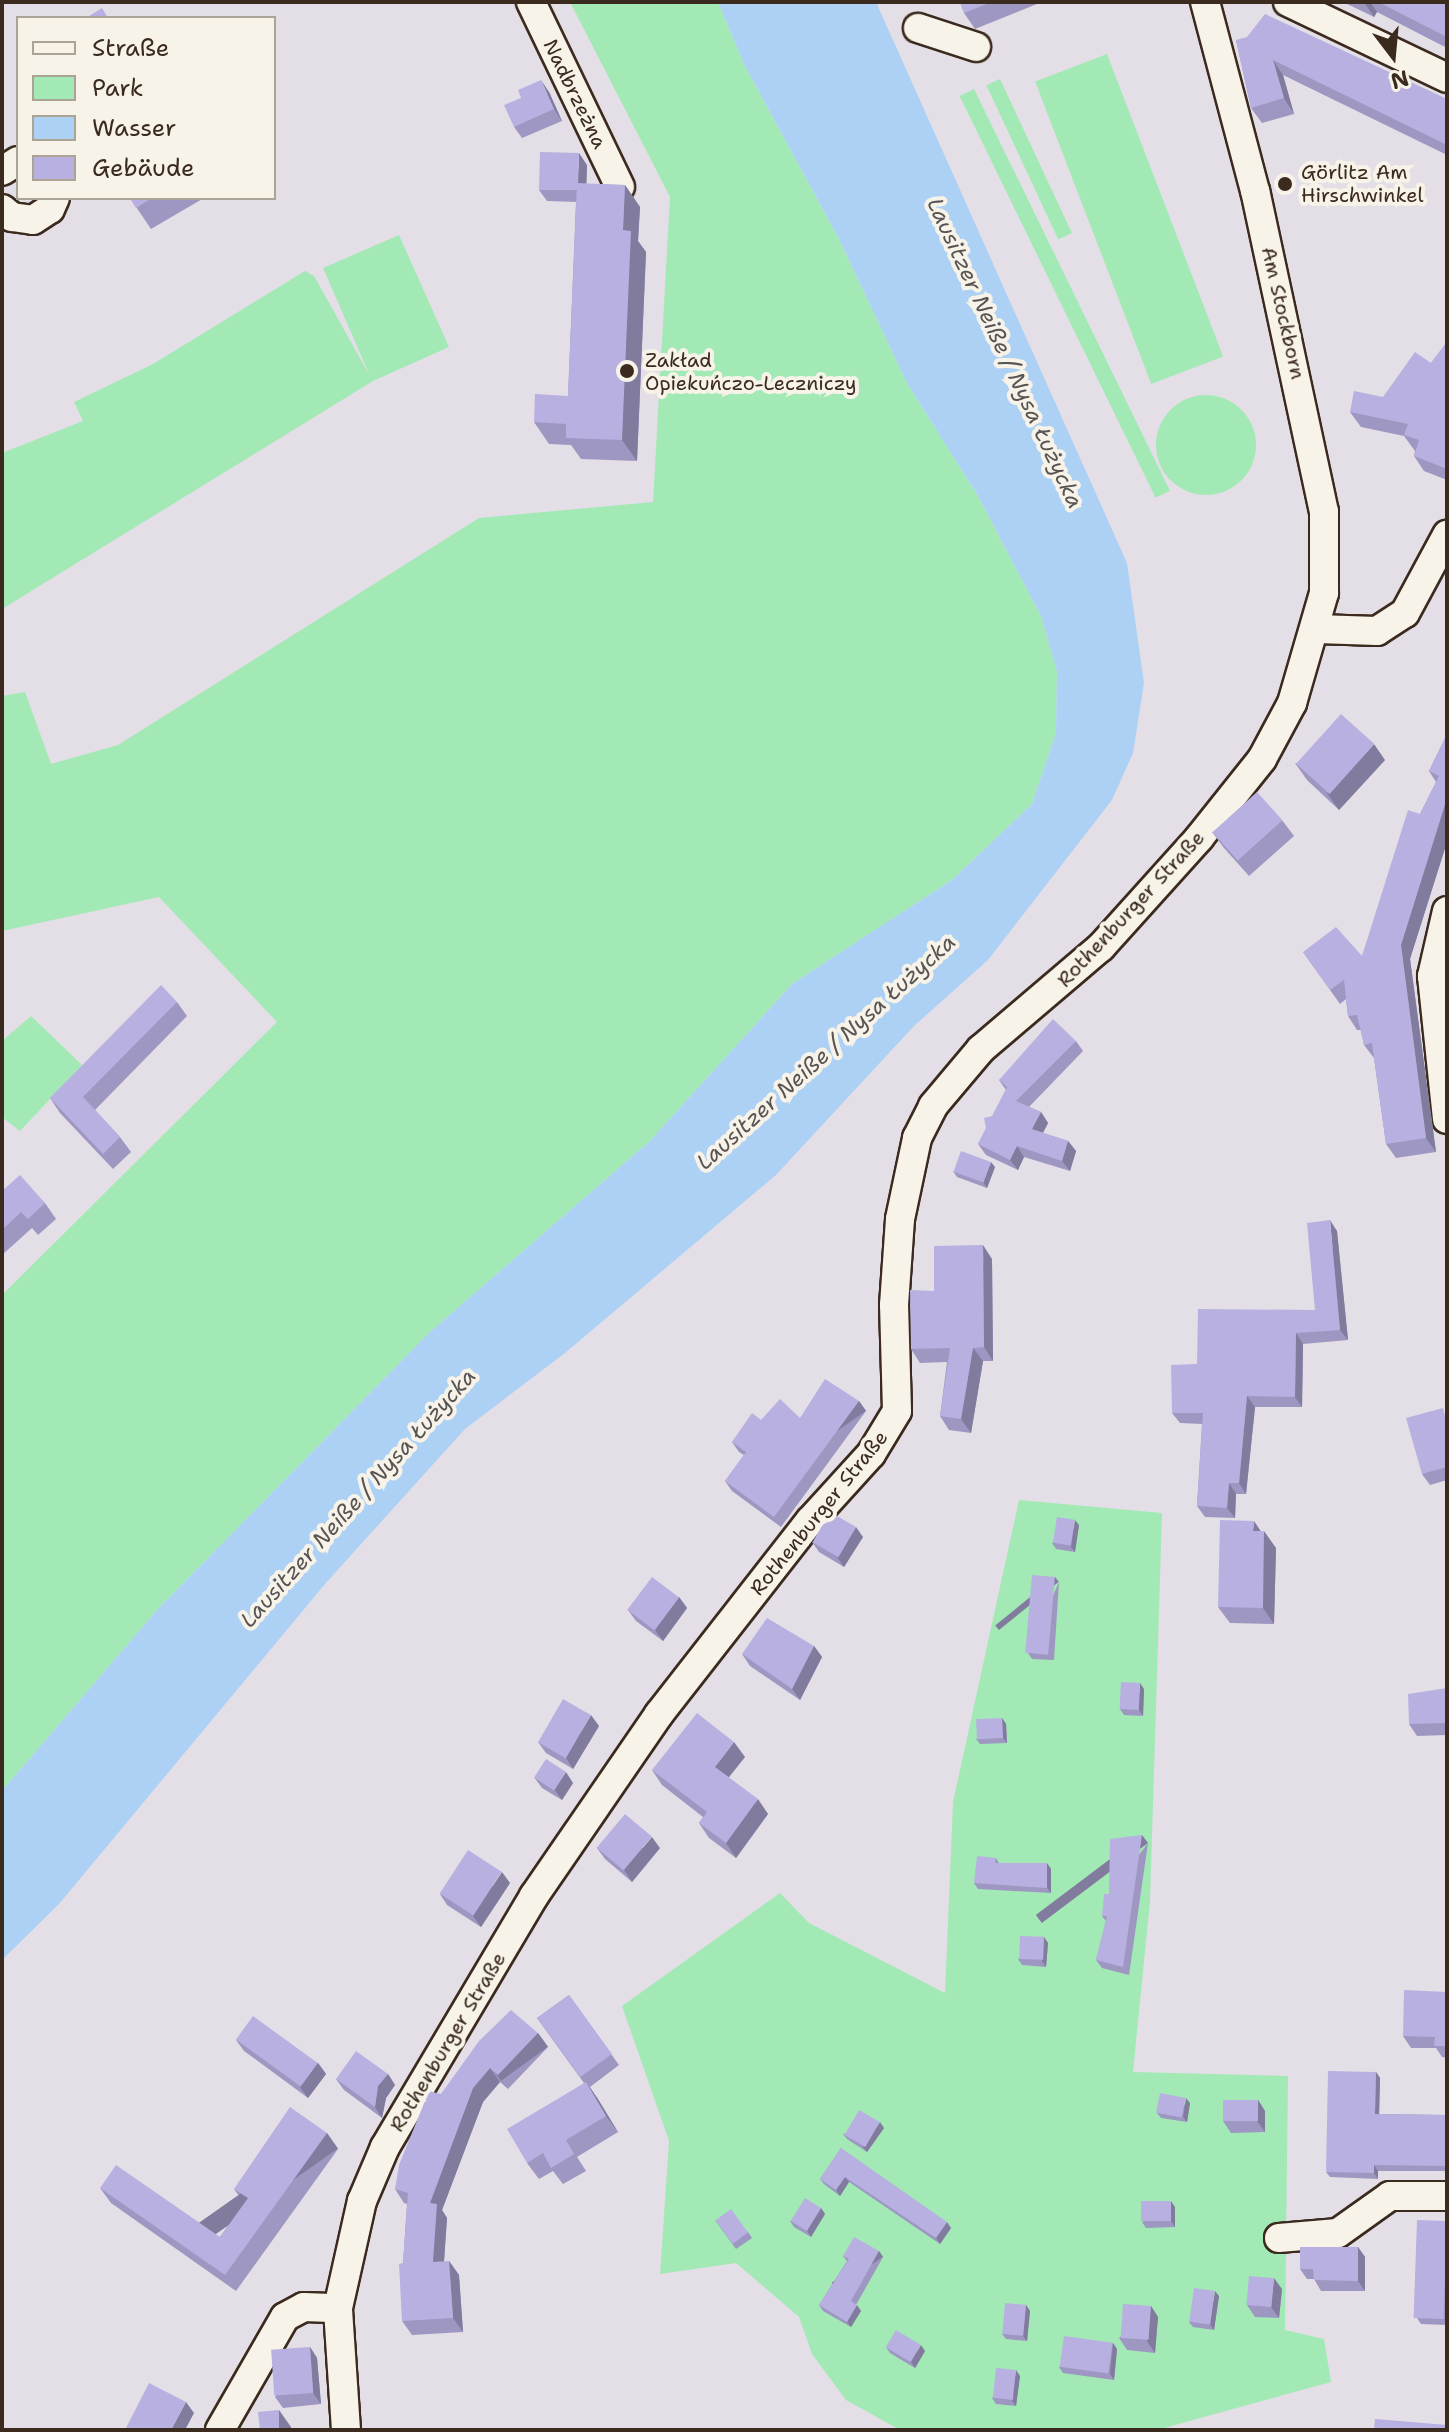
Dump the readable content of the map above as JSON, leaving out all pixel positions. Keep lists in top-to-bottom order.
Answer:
{
  "streets": {
    "street": ["Nadbrzeżna", "Am Stockborn", "Rothenburger Straße"]
  },
  "crossings": [
    ["Am Stockborn", "Rothenburger Straße"]
  ],
  "water": ["Lausitzer Neiße / Nysa Łużycka"],
  "places": ["Görlitz Am Hirschwinkel", "Zakład Opiekuńczo-Leczniczy"],
  "legend": [
    "Straße",
    "Park",
    "Wasser",
    "Gebäude"
  ],
  "north": "bottom"
}
